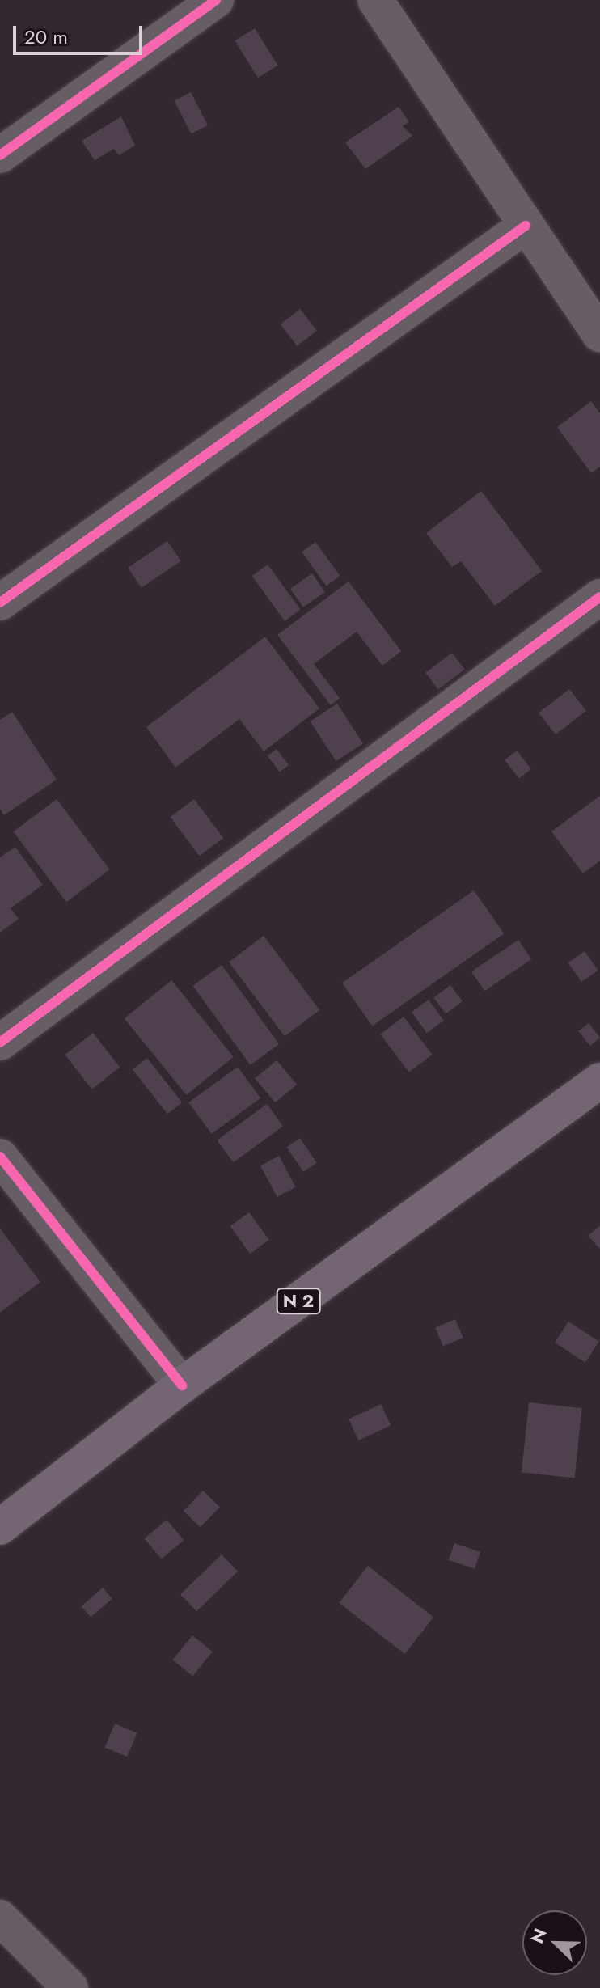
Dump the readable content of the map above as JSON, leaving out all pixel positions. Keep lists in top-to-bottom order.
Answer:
{
  "streets": {
    "main road": ["N 2"]
  },
  "scale_bar": "20 m",
  "north": "top left"
}
